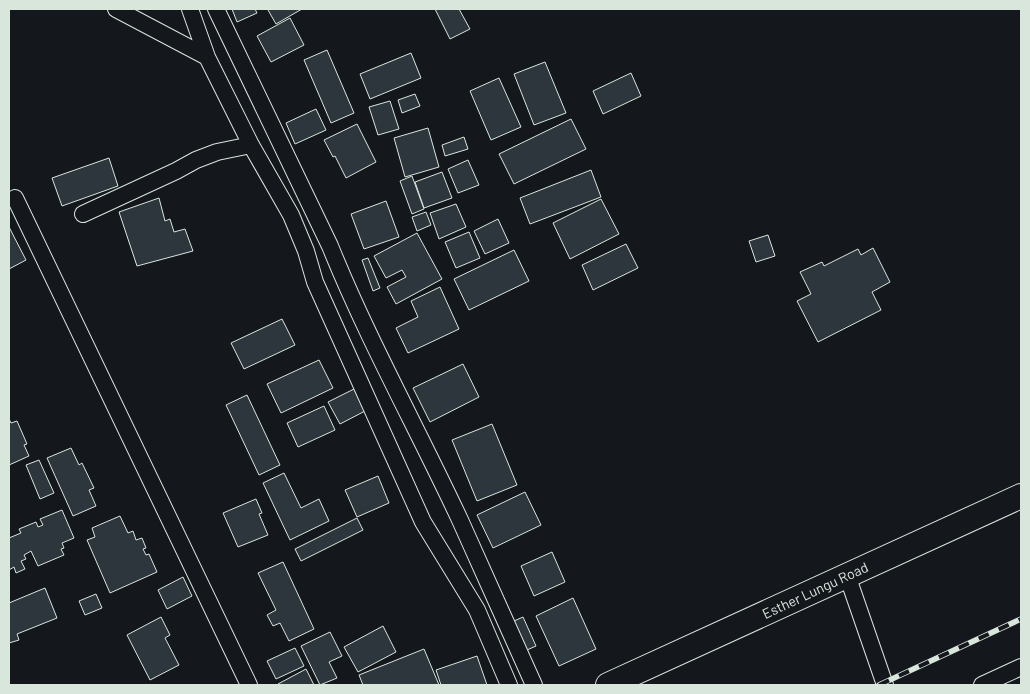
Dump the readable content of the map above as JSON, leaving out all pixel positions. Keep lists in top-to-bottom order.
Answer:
{
  "streets": {
    "street": ["Esther Lungu Road"]
  }
}
